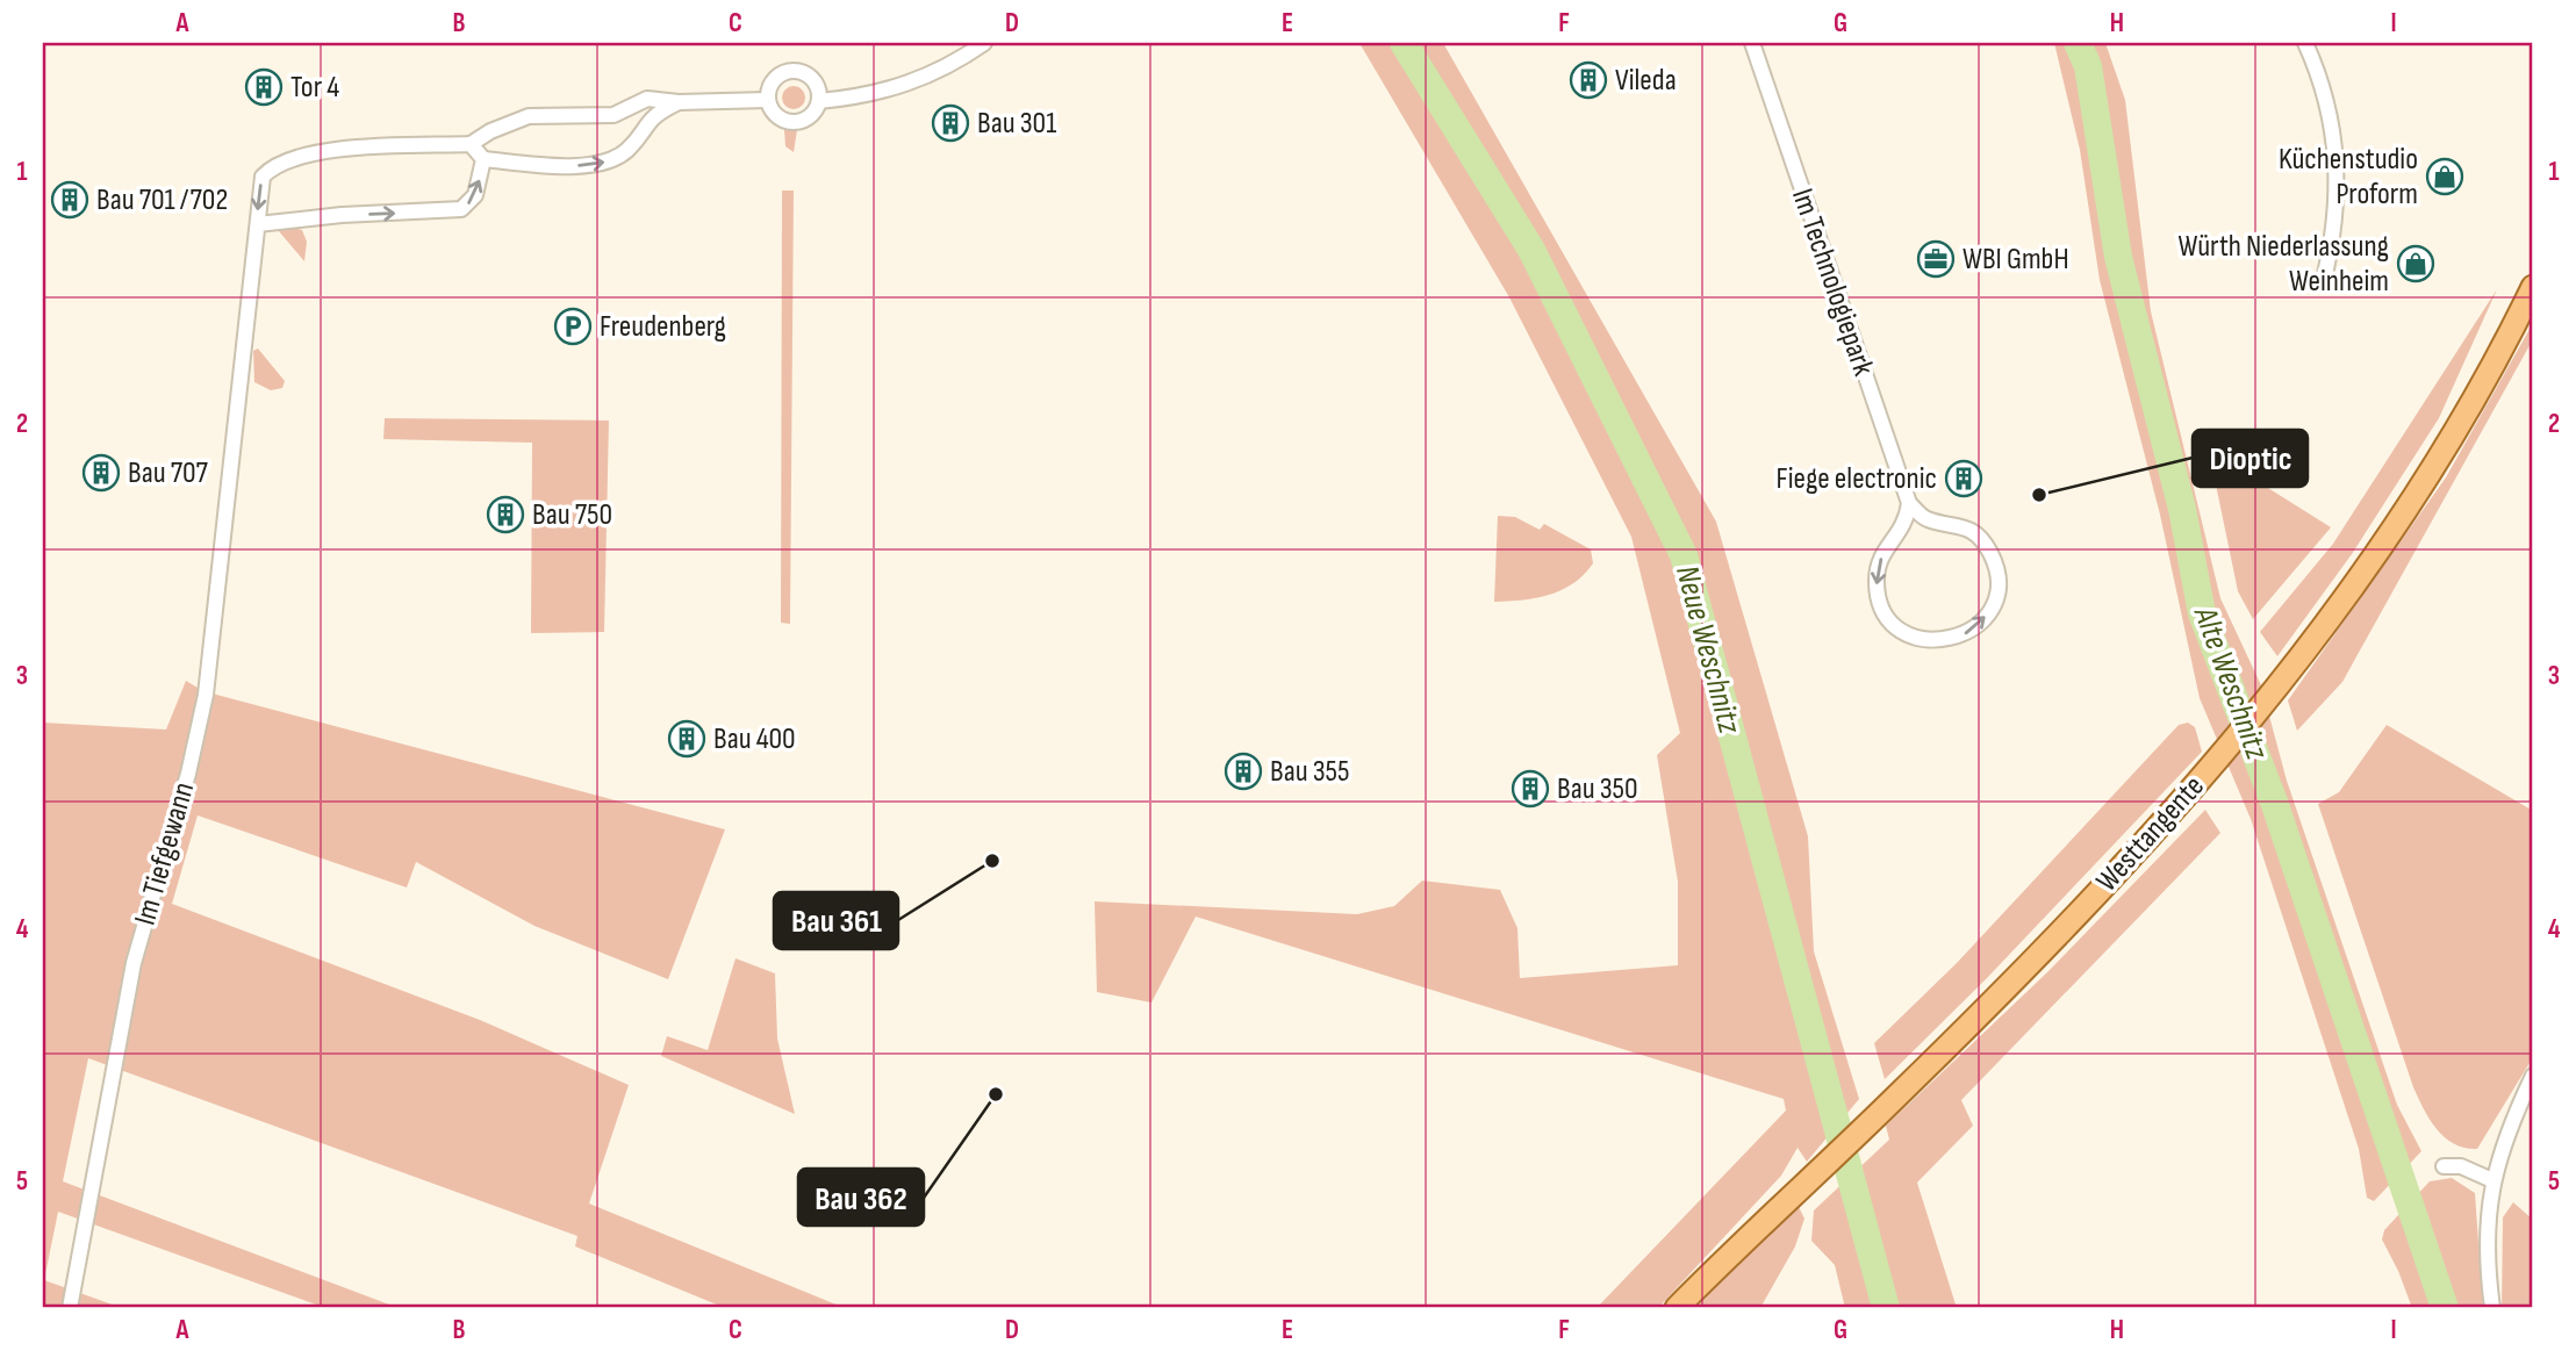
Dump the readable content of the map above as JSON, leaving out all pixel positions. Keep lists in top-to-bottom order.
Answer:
{
  "streets": {
    "main road": ["Westtangente"],
    "street": ["Im Technologiepark", "Im Tiefgewann"]
  },
  "water": ["Neue Weschnitz", "Alte Weschnitz"],
  "places": {
    "building": [
      "Vileda",
      "Tor 4",
      "Bau 301",
      "Bau 701 /702",
      "Bau 707",
      "Fiege electronic",
      "Bau 750",
      "Bau 400",
      "Bau 355",
      "Bau 350"
    ],
    "shop": ["Küchenstudio Proform", "Würth Niederlassung Weinheim"],
    "office": ["WBI GmbH"],
    "parking": ["Freudenberg"],
    "other": ["Dioptic", "Bau 361", "Bau 362"]
  },
  "grid": {
    "columns": [
      "A",
      "B",
      "C",
      "D",
      "E",
      "F",
      "G",
      "H",
      "I"
    ],
    "rows": [
      "1",
      "2",
      "3",
      "4",
      "5"
    ]
  }
}
